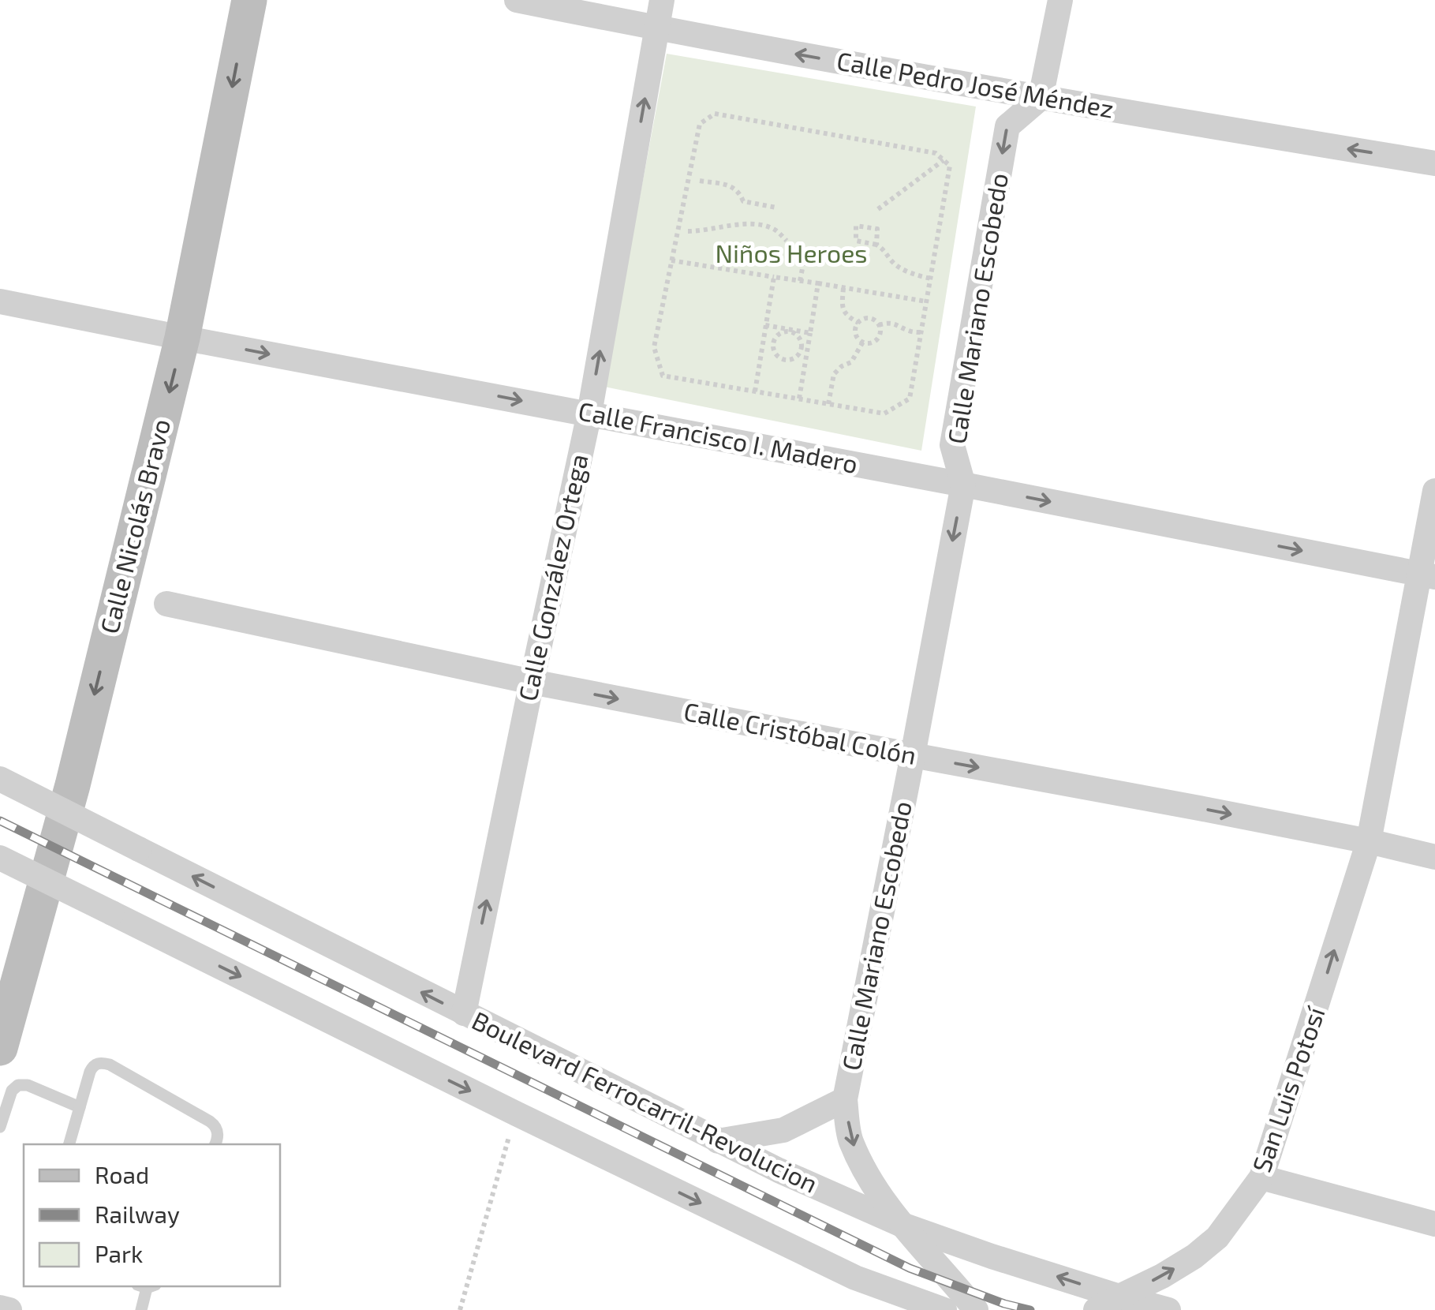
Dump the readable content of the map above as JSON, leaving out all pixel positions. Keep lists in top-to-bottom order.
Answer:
{
  "streets": {
    "main road": ["Calle Nicolás Bravo"],
    "street": [
      "Calle Pedro José Méndez",
      "Calle Mariano Escobedo",
      "Calle Francisco I. Madero",
      "Calle González Ortega",
      "Calle Cristóbal Colón",
      "San Luis Potosí",
      "Boulevard Ferrocarril-Revolucion"
    ]
  },
  "crossings": [
    ["Calle Pedro José Méndez", "Calle Mariano Escobedo"],
    ["Calle Pedro José Méndez", "Calle González Ortega"],
    ["Calle Mariano Escobedo", "Calle Francisco I. Madero"],
    ["Calle Mariano Escobedo", "Calle Cristóbal Colón"],
    ["Calle Mariano Escobedo", "Boulevard Ferrocarril-Revolucion"],
    ["Calle Francisco I. Madero", "Calle Nicolás Bravo"],
    ["Calle Francisco I. Madero", "Calle González Ortega"],
    ["Calle Francisco I. Madero", "San Luis Potosí"],
    ["Calle González Ortega", "Calle Cristóbal Colón"],
    ["Calle González Ortega", "Boulevard Ferrocarril-Revolucion"],
    ["Calle Cristóbal Colón", "San Luis Potosí"],
    ["San Luis Potosí", "Boulevard Ferrocarril-Revolucion"]
  ],
  "one_way": [
    "Calle Pedro José Méndez",
    "Calle Mariano Escobedo",
    "Calle Francisco I. Madero",
    "Calle Nicolás Bravo",
    "Calle González Ortega",
    "Calle Cristóbal Colón",
    "San Luis Potosí"
  ],
  "parks": ["Niños Heroes"],
  "legend": ["Road", "Railway", "Park"]
}
